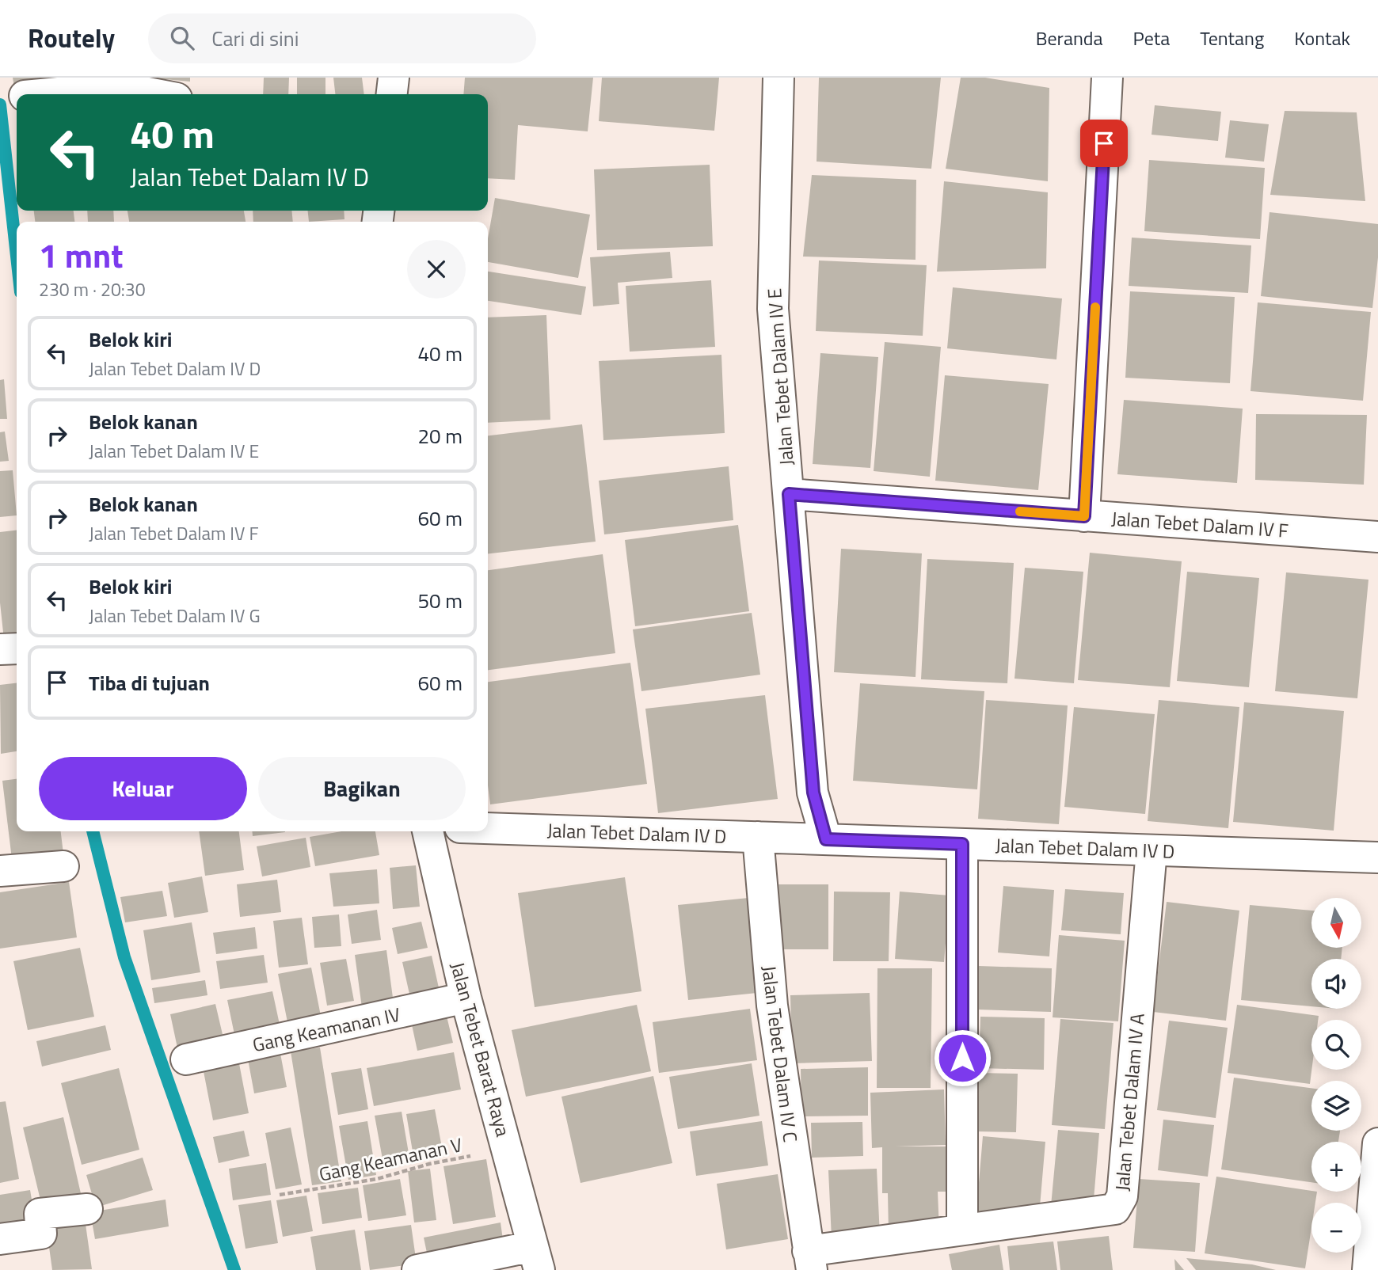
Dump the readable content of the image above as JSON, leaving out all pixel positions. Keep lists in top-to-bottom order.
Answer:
{
  "streets": {
    "street": [
      "Jalan Tebet Dalam IV E",
      "Jalan Tebet Dalam IV F",
      "Jalan Tebet Dalam IV D",
      "Gang Keamanan IV",
      "Jalan Tebet Barat Raya",
      "Jalan Tebet Dalam IV C",
      "Jalan Tebet Dalam IV A"
    ],
    "path": ["Gang Keamanan V"]
  },
  "crossings": [
    ["Jalan Tebet Dalam IV E", "Jalan Tebet Dalam IV F"],
    ["Jalan Tebet Dalam IV E", "Jalan Tebet Dalam IV D"],
    ["Jalan Tebet Dalam IV D", "Jalan Tebet Dalam IV C"],
    ["Jalan Tebet Dalam IV D", "Jalan Tebet Dalam IV A"],
    ["Gang Keamanan IV", "Jalan Tebet Barat Raya"],
    ["Jalan Tebet Barat Raya", "Gang Keamanan V"],
    ["Jalan Tebet Dalam IV C", "Jalan Tebet Dalam IV A"]
  ],
  "north": "bottom",
  "page": {
    "header": "Routely",
    "search": "Cari di sini",
    "nav": [
      "Beranda",
      "Peta",
      "Tentang",
      "Kontak"
    ],
    "turn": ["40 m", "Jalan Tebet Dalam IV D"],
    "heading": ["1 mnt", "230 m · 20:30"],
    "list": [
      {
        "name": "Belok kiri",
        "note": "Jalan Tebet Dalam IV D",
        "value": "40 m"
      },
      {
        "name": "Belok kanan",
        "note": "Jalan Tebet Dalam IV E",
        "value": "20 m"
      },
      {
        "name": "Belok kanan",
        "note": "Jalan Tebet Dalam IV F",
        "value": "60 m"
      },
      {
        "name": "Belok kiri",
        "note": "Jalan Tebet Dalam IV G",
        "value": "50 m"
      },
      {
        "name": "Tiba di tujuan",
        "value": "60 m"
      }
    ],
    "buttons": ["Keluar", "Bagikan"],
    "map_buttons": ["+", "−"]
  }
}
